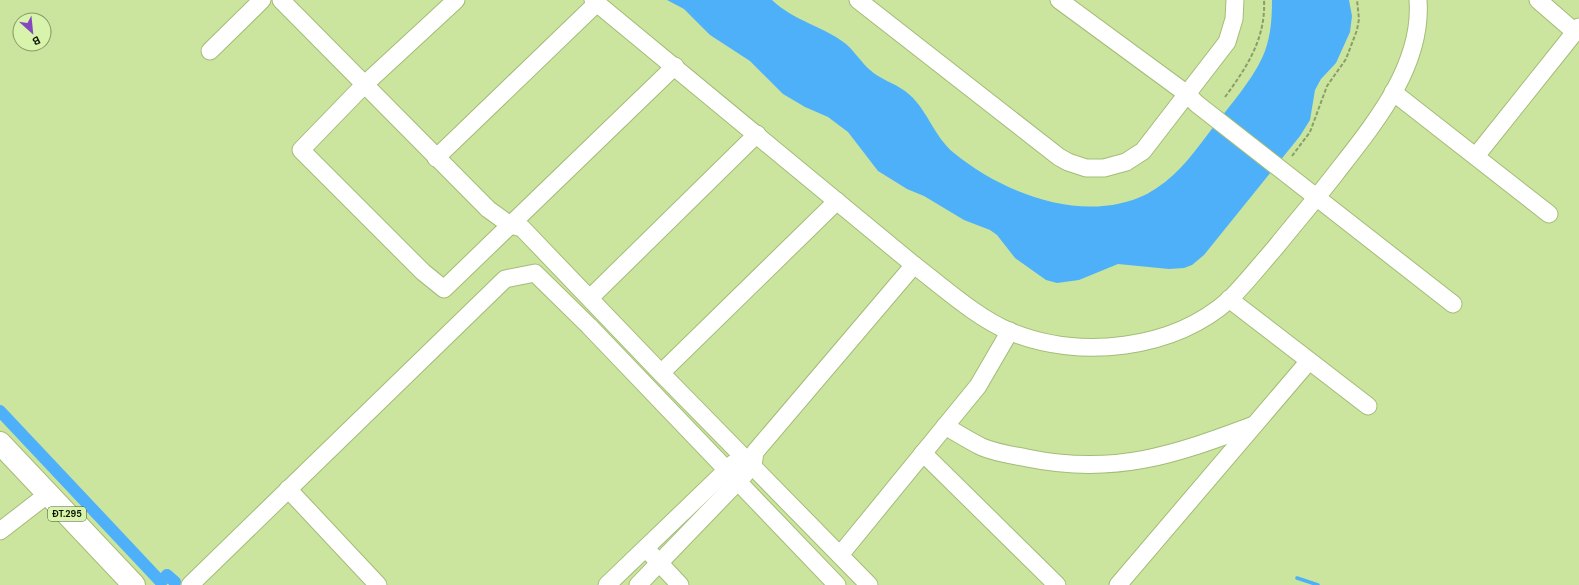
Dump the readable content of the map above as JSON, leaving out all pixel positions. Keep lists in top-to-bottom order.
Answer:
{
  "streets": {
    "main road": ["ĐT.295"]
  },
  "north": "bottom right"
}
